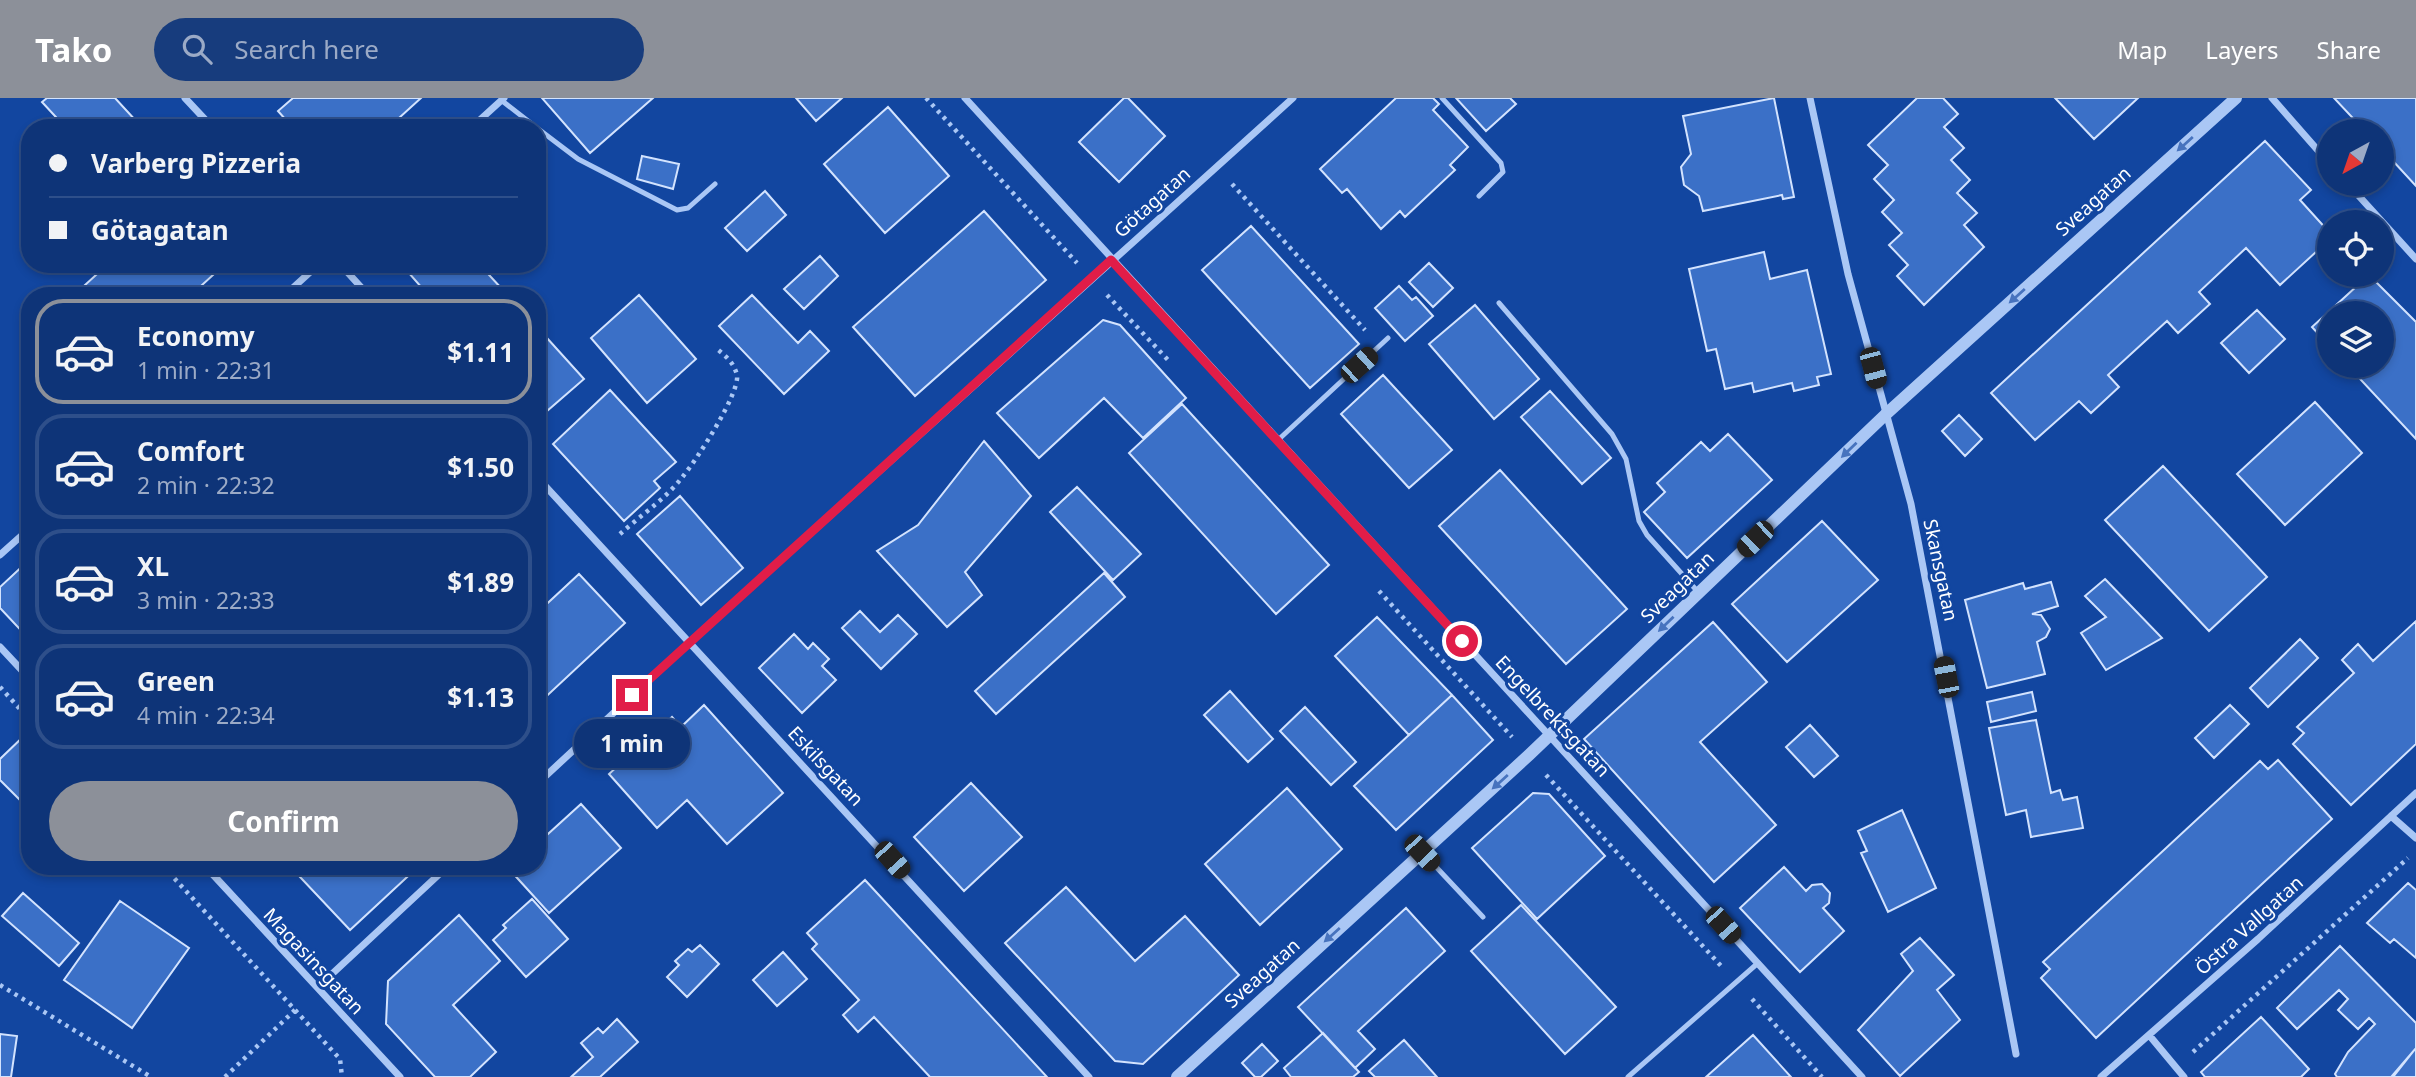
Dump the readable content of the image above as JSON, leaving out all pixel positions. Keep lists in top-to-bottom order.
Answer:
{
  "streets": {
    "street": [
      "Sveagatan",
      "Götagatan",
      "Skansgatan",
      "Engelbrektsgatan",
      "Eskilsgatan",
      "Östra Vallgatan",
      "Magasinsgatan"
    ]
  },
  "crossings": [
    ["Sveagatan", "Skansgatan"],
    ["Sveagatan", "Engelbrektsgatan"],
    ["Götagatan", "Engelbrektsgatan"],
    ["Götagatan", "Eskilsgatan"]
  ],
  "one_way": ["Sveagatan"],
  "north": "bottom left",
  "page": {
    "header": "Tako",
    "search": "Search here",
    "nav": ["Map", "Layers", "Share"],
    "banner": ["Varberg Pizzeria", "Götagatan"],
    "list": [
      {
        "name": "Economy",
        "note": "1 min · 22:31",
        "value": "$1.11"
      },
      {
        "name": "Comfort",
        "note": "2 min · 22:32",
        "value": "$1.50"
      },
      {
        "name": "XL",
        "note": "3 min · 22:33",
        "value": "$1.89"
      },
      {
        "name": "Green",
        "note": "4 min · 22:34",
        "value": "$1.13"
      }
    ],
    "bubble": "1 min",
    "buttons": "Confirm"
  }
}
